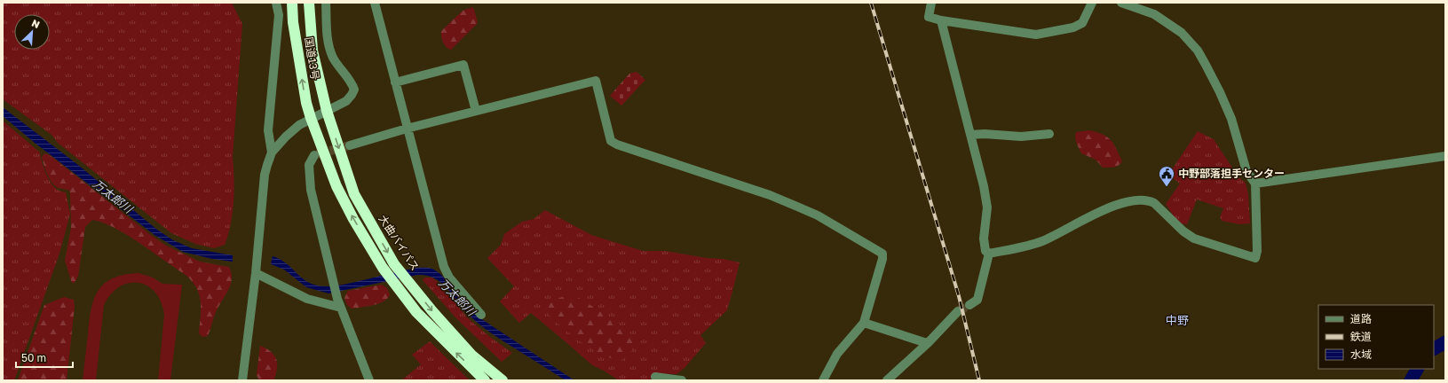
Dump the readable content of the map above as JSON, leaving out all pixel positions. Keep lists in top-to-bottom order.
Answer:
{
  "streets": {
    "highway": ["国道13号", "大曲バイパス"]
  },
  "crossings": [
    ["国道13号", "大曲バイパス"]
  ],
  "districts": ["中野"],
  "water": ["万太郎川"],
  "places": {
    "public building": ["中野部落担手センター"]
  },
  "legend": ["道路", "鉄道", "水域"],
  "scale_bar": "50 m",
  "north": "top right"
}
